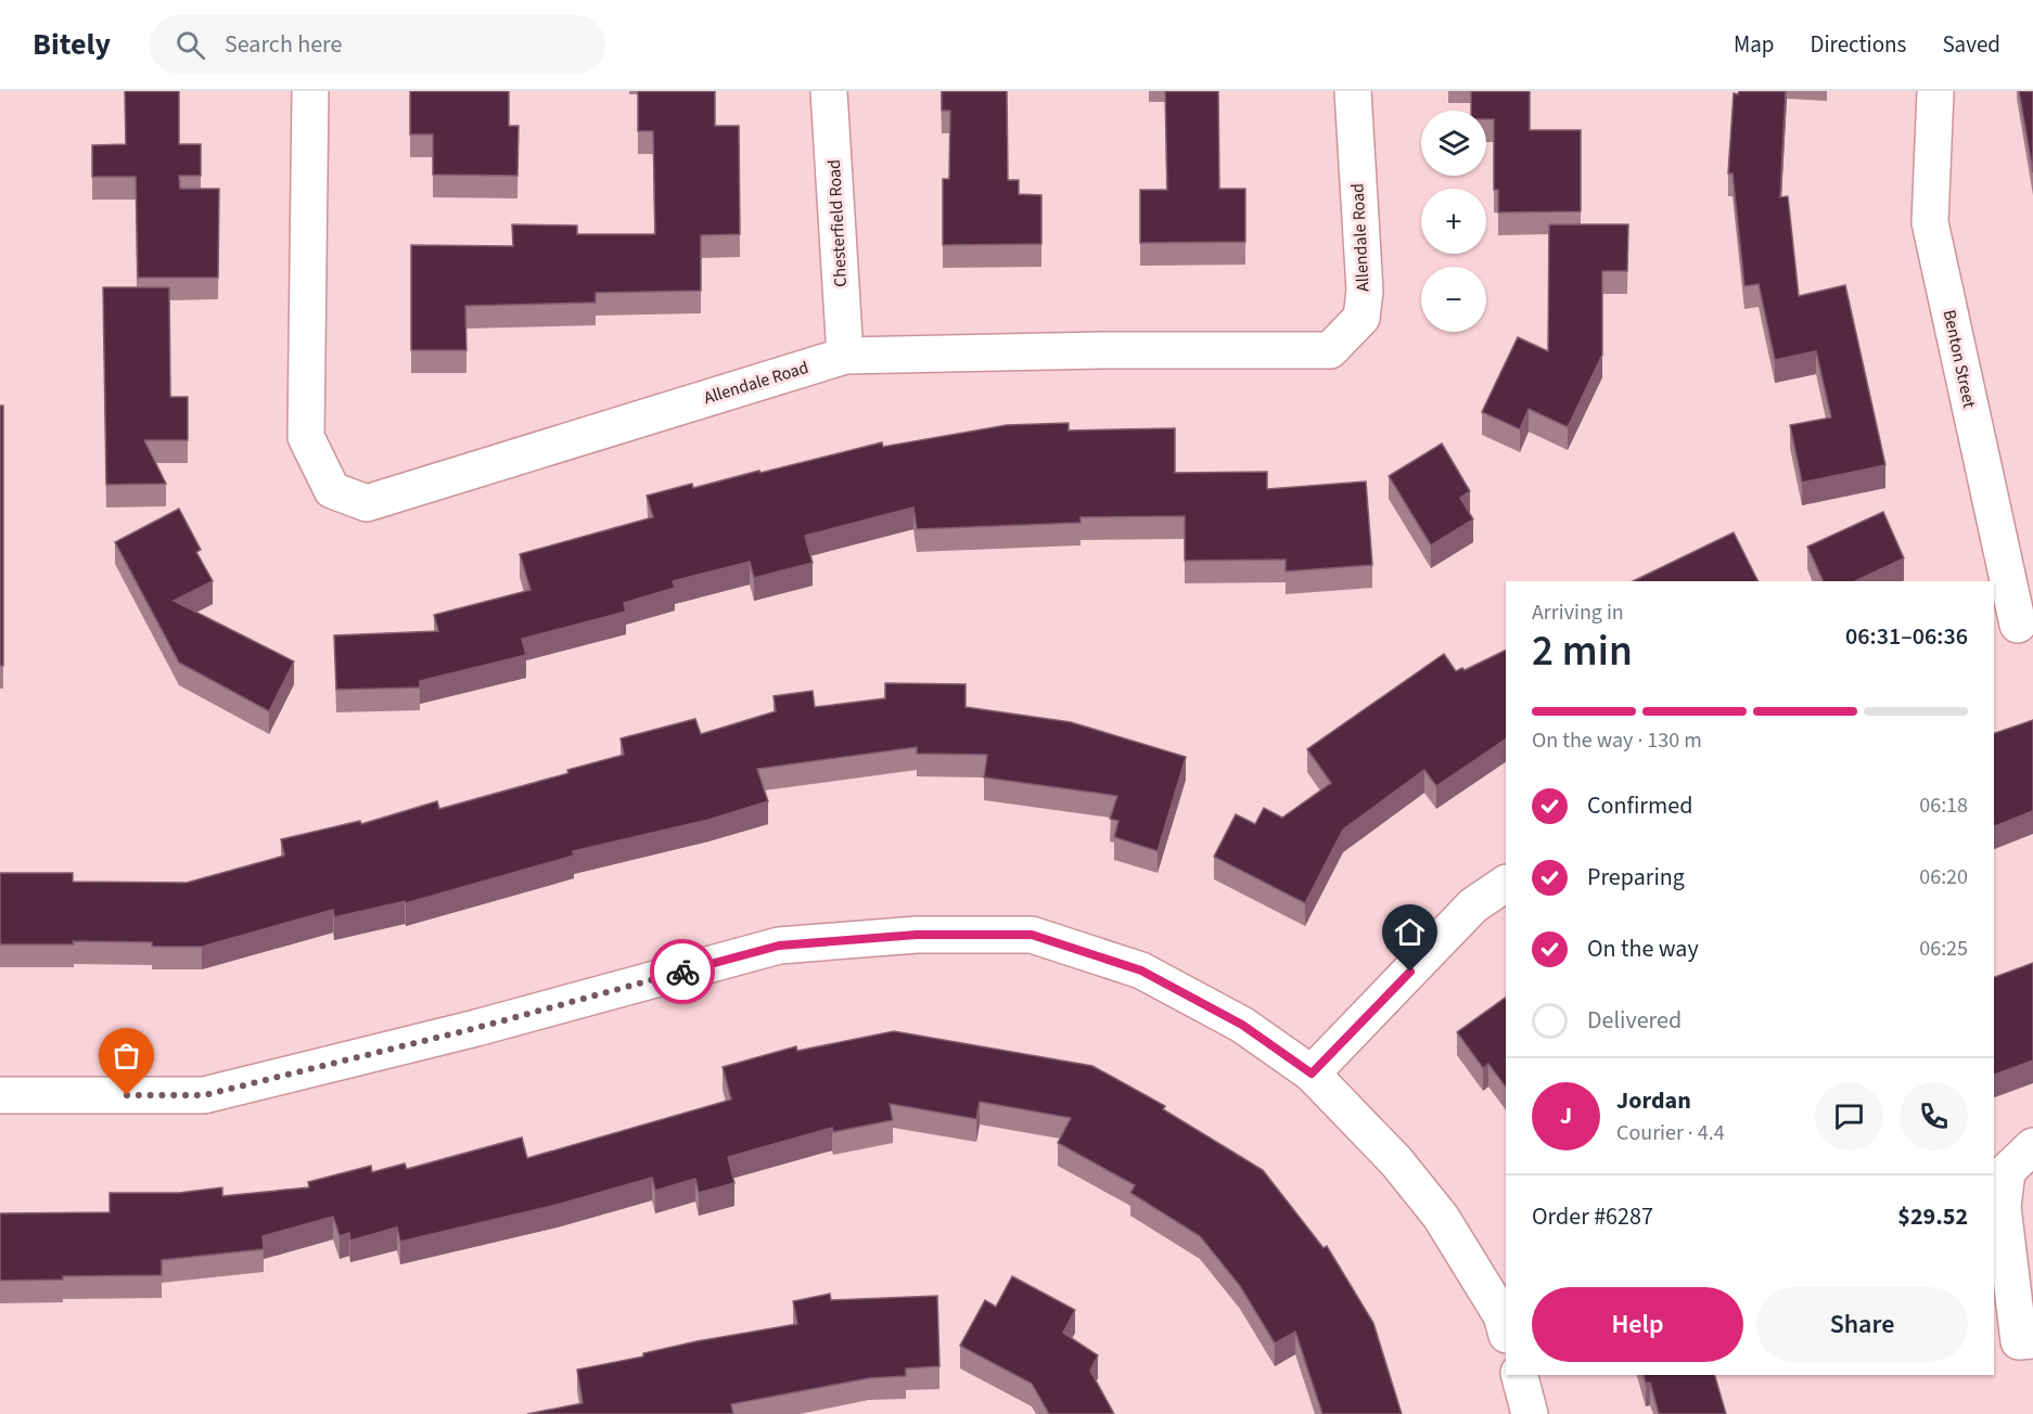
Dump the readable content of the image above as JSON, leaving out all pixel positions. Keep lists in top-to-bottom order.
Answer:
{
  "streets": {
    "street": ["Chesterfield Road", "Allendale Road", "Benton Street"]
  },
  "crossings": [
    ["Chesterfield Road", "Allendale Road"]
  ],
  "page": {
    "header": "Bitely",
    "search": "Search here",
    "nav": ["Map", "Directions", "Saved"],
    "map_buttons": ["+", "−"],
    "heading": ["2 min", "Arriving in", "06:31–06:36"],
    "panel": [
      "Jordan",
      "Courier · 4.4",
      "Order #6287",
      "$29.52"
    ],
    "bar": "On the way · 130 m",
    "list": [
      ["Confirmed", "06:18"],
      ["Preparing", "06:20"],
      ["On the way", "06:25"],
      "Delivered"
    ],
    "round": "J",
    "buttons": ["Help", "Share"]
  }
}
